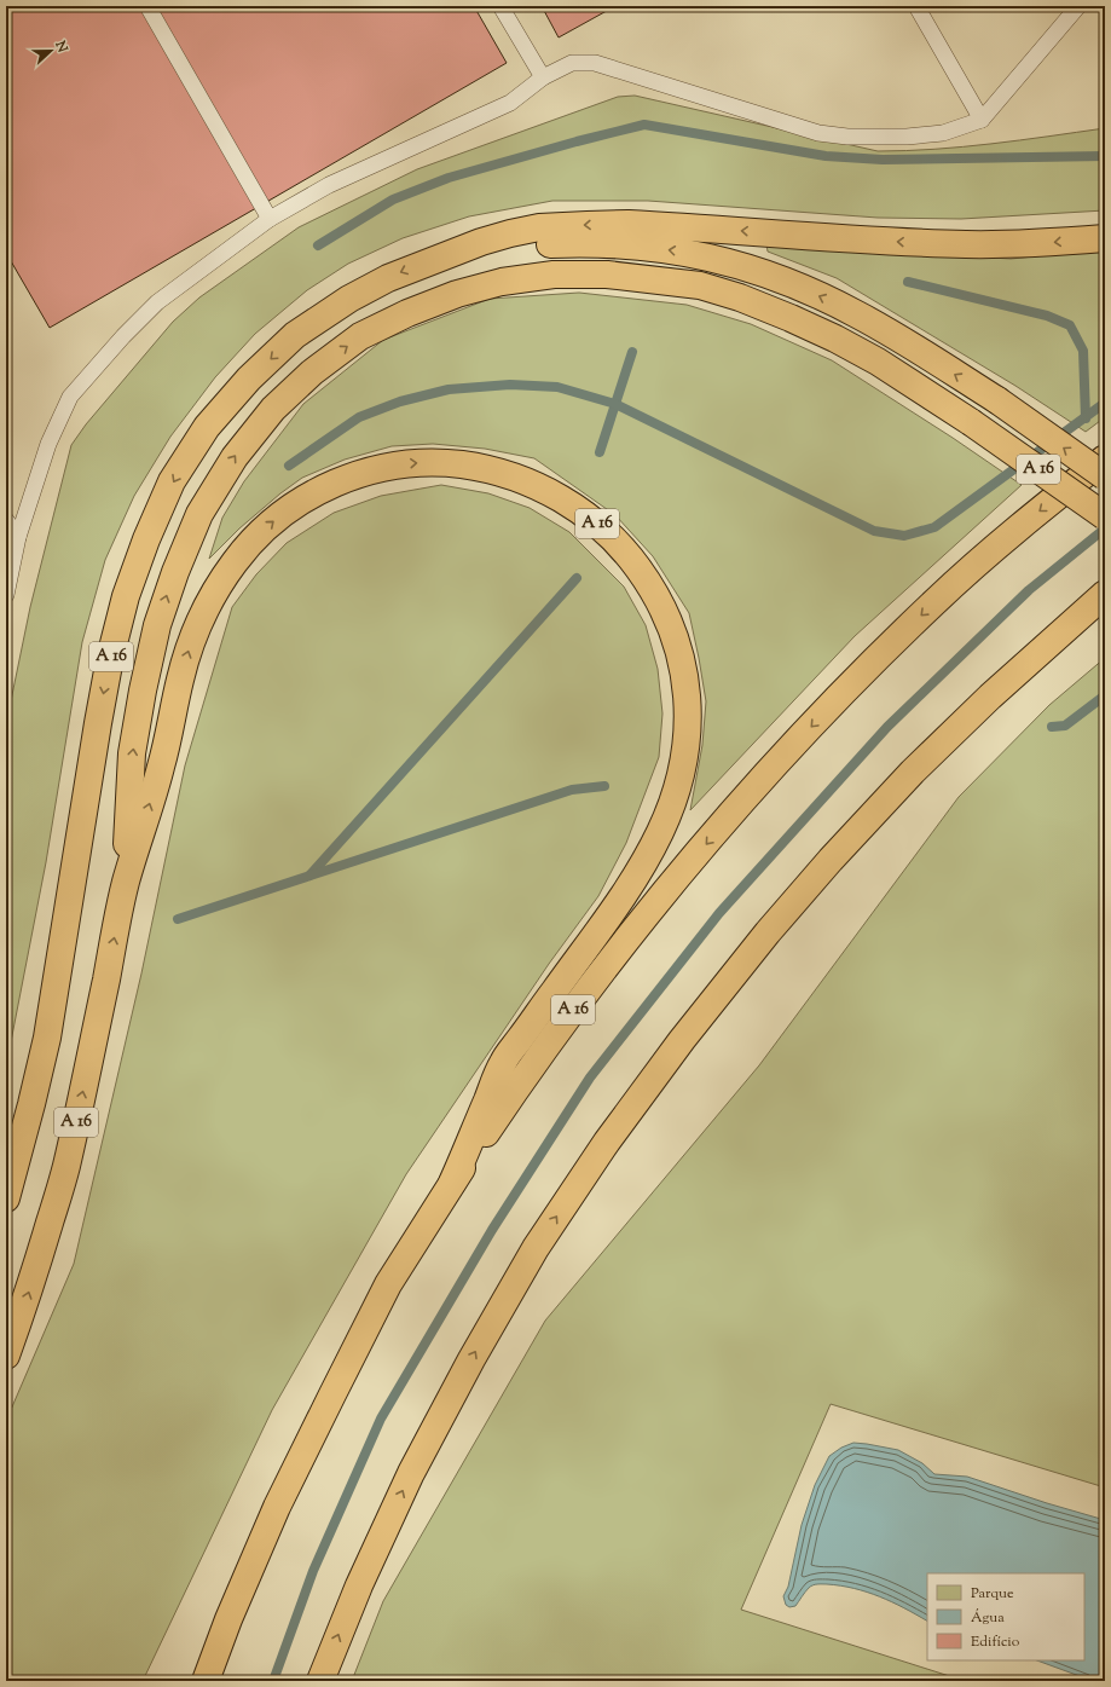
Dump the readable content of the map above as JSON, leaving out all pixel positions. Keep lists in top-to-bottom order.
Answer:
{
  "streets": {
    "highway": ["A 16"]
  },
  "legend": ["Parque", "Água", "Edifício"],
  "north": "right"
}
